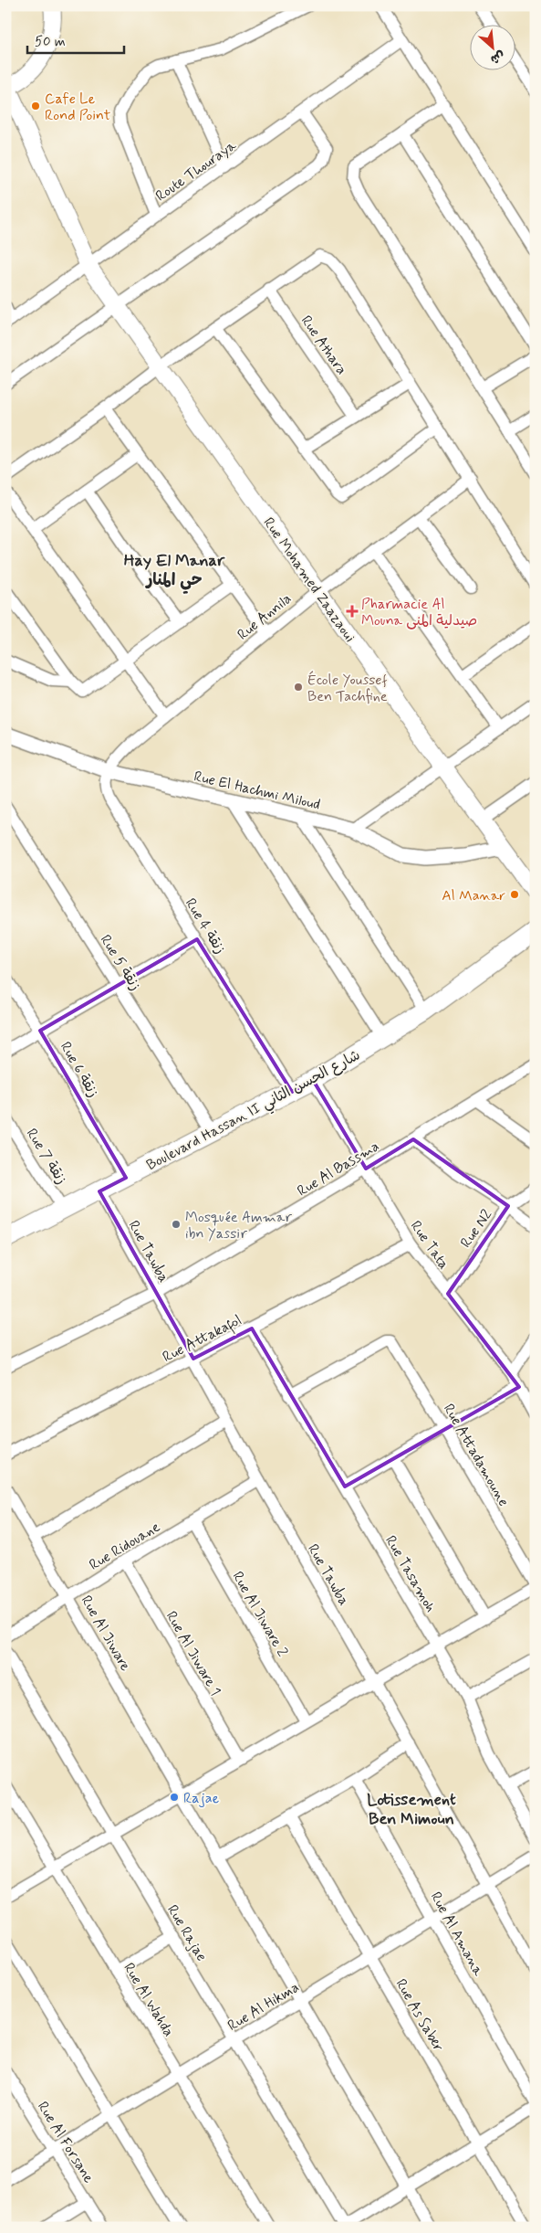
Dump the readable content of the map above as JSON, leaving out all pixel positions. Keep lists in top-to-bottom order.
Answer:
{
  "streets": {
    "main road": ["Rue Mohamed Zaazaoui", "Boulevard Hassan II شارع الحسن الثاني"],
    "street": [
      "Route Thouraya",
      "Rue Athara",
      "Rue Annila",
      "Rue El Hachmi Miloud",
      "Rue 4 زنقة",
      "Rue 5 زنقة",
      "Rue 6 زنقة",
      "Rue 7 زنقة",
      "Rue Al Bassma",
      "Rue N2",
      "Rue Tata",
      "Rue Tawba",
      "Rue Attakafol",
      "Rue Attadamoune",
      "Rue Ridouane",
      "Rue Tasamoh",
      "Rue Al Jiware 2",
      "Rue Al Jiware",
      "Rue Al Jiware 1",
      "Rue Rajae",
      "Rue Al Amana",
      "Rue Al Wahda",
      "Rue Al Hikma",
      "Rue As Saber",
      "Rue Al Forsane"
    ]
  },
  "crossings": [
    ["Route Thouraya", "Rue Mohamed Zaazaoui"],
    ["Rue Mohamed Zaazaoui", "Rue Annila"],
    ["Rue Mohamed Zaazaoui", "Rue El Hachmi Miloud"],
    ["Rue Annila", "Rue El Hachmi Miloud"],
    ["Rue Annila", "Rue 4 زنقة"],
    ["Rue El Hachmi Miloud", "Rue 4 زنقة"],
    ["Rue 4 زنقة", "Boulevard Hassan II شارع الحسن الثاني"],
    ["Rue 5 زنقة", "Boulevard Hassan II شارع الحسن الثاني"],
    ["Rue 6 زنقة", "Boulevard Hassan II شارع الحسن الثاني"],
    ["Boulevard Hassan II شارع الحسن الثاني", "Rue 7 زنقة"],
    ["Boulevard Hassan II شارع الحسن الثاني", "Rue Tata"],
    ["Boulevard Hassan II شارع الحسن الثاني", "Rue Tawba"],
    ["Rue Al Bassma", "Rue Tata"],
    ["Rue Al Bassma", "Rue Tawba"],
    ["Rue N2", "Rue Tata"],
    ["Rue Tata", "Rue Attakafol"],
    ["Rue Tawba", "Rue Attakafol"],
    ["Rue Tawba", "Rue Ridouane"],
    ["Rue Tawba", "Rue Al Hikma"],
    ["Rue Attakafol", "Rue Tasamoh"],
    ["Rue Attadamoune", "Rue Tasamoh"],
    ["Rue Ridouane", "Rue Al Jiware 2"],
    ["Rue Ridouane", "Rue Al Jiware"],
    ["Rue Ridouane", "Rue Al Jiware 1"],
    ["Rue Al Jiware", "Rue Al Hikma"],
    ["Rue Rajae", "Rue Al Hikma"],
    ["Rue Al Amana", "Rue Al Hikma"],
    ["Rue Al Wahda", "Rue Al Hikma"],
    ["Rue Al Hikma", "Rue As Saber"],
    ["Rue Al Hikma", "Rue Al Forsane"]
  ],
  "districts": ["Hay El Manar حي المنار", "Lotissement Ben Mimoun"],
  "places": {
    "other": [
      "Cafe Le Rond Point",
      "École Youssef Ben Tachfine",
      "Al Manar",
      "Mosquée Ammar ibn Yassir",
      "Rajae"
    ],
    "health": ["Pharmacie Al Mouna صيدلية المنى"]
  },
  "scale_bar": "50 m",
  "north": "bottom right"
}
